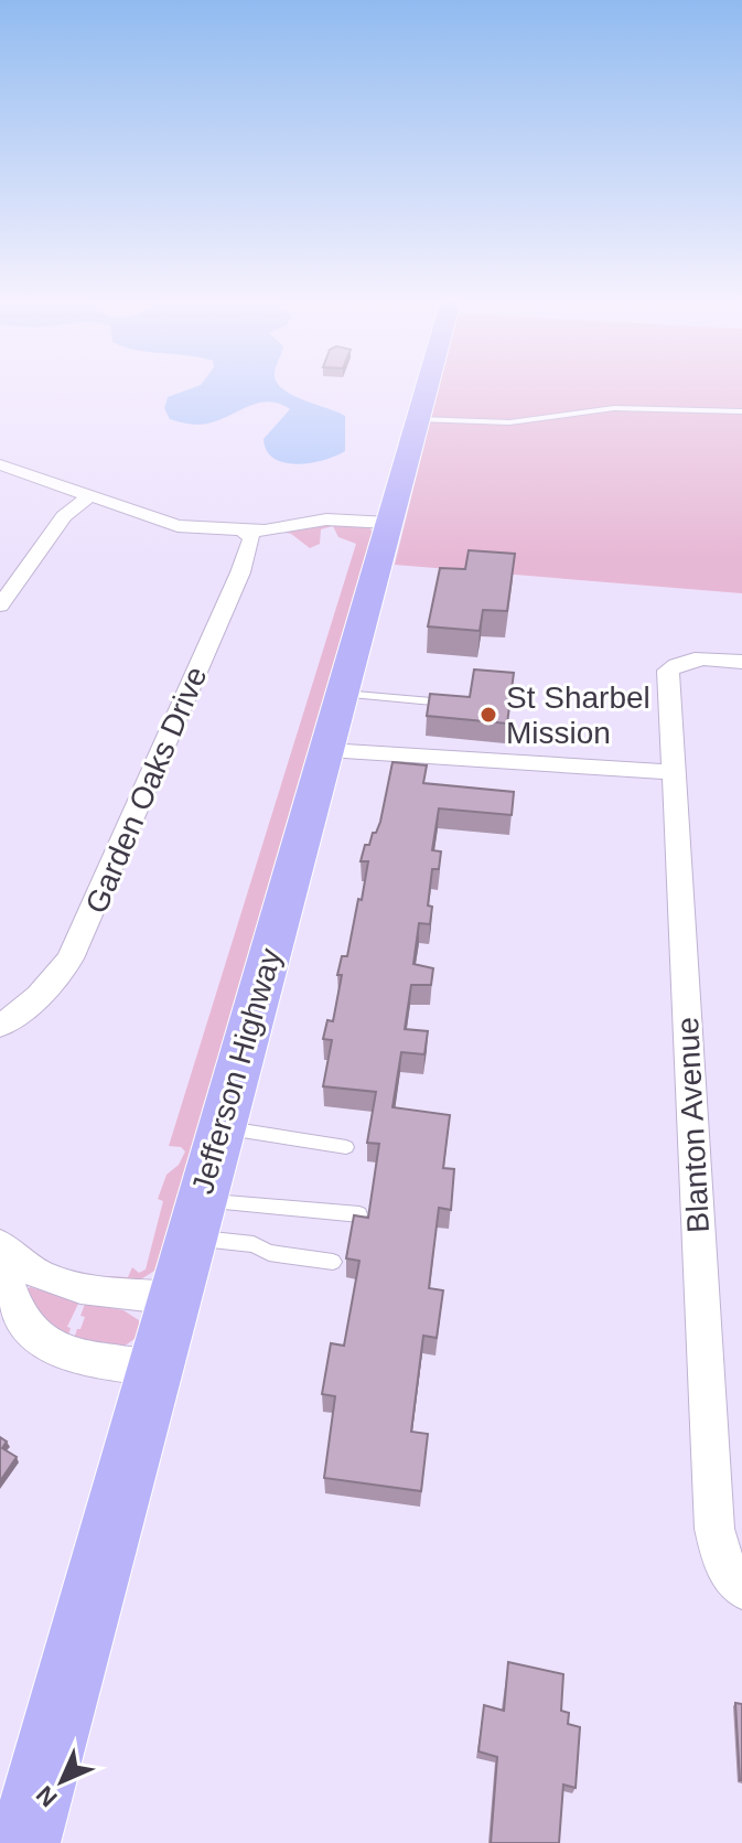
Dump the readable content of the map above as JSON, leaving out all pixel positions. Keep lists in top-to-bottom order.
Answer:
{
  "streets": {
    "main road": ["Jefferson Highway"],
    "street": ["Garden Oaks Drive", "Blanton Avenue"]
  },
  "places": ["St Sharbel Mission"],
  "north": "bottom left"
}
